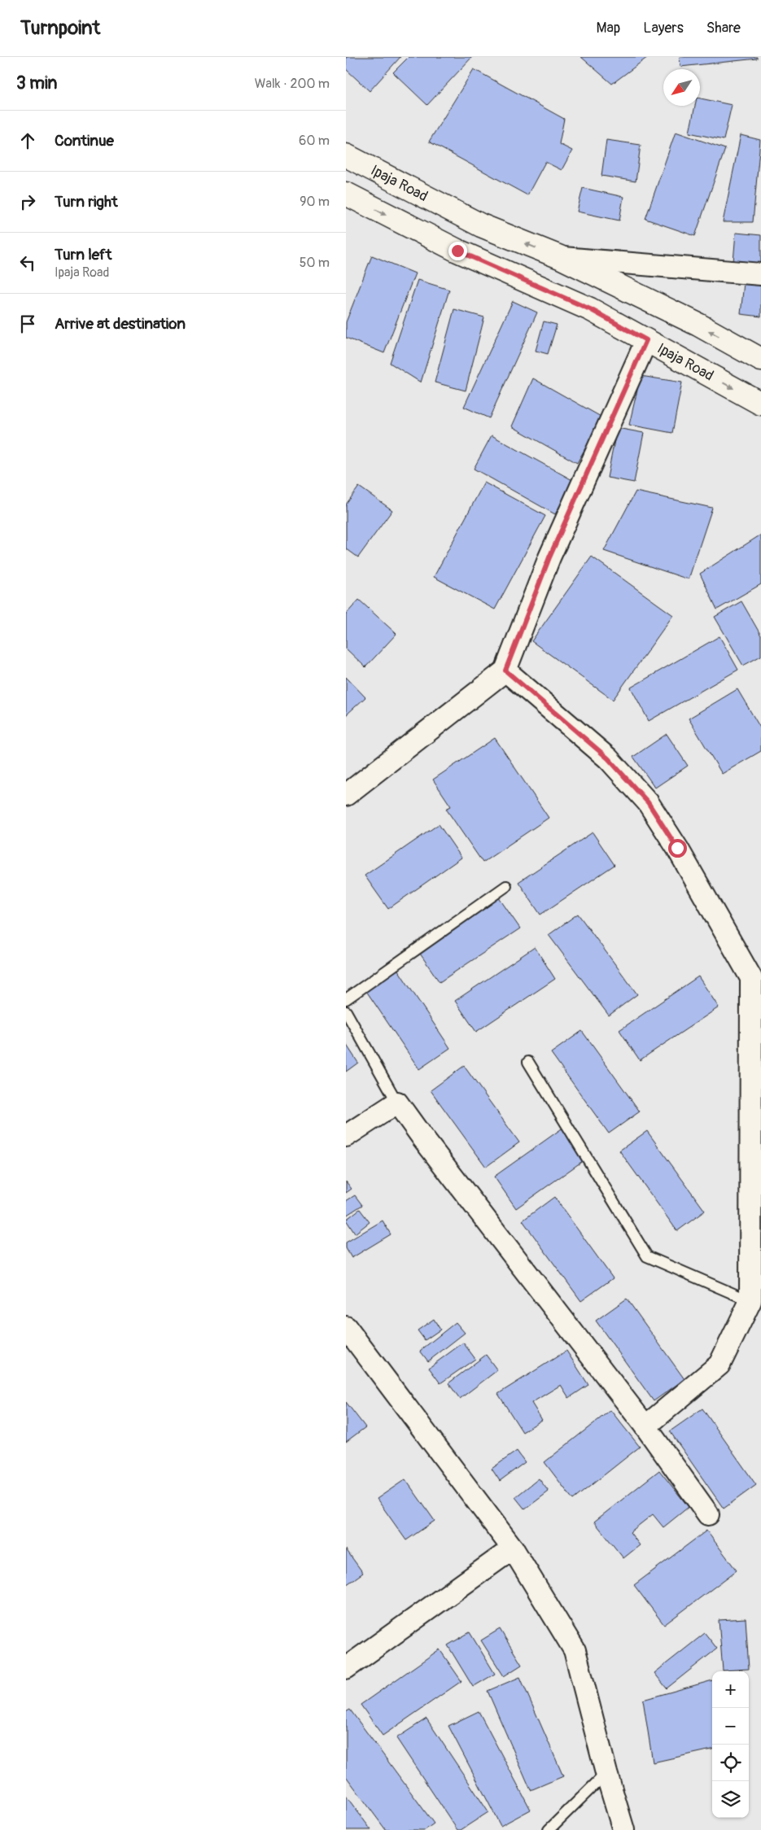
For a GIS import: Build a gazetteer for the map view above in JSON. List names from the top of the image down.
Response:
{
  "streets": {
    "main road": ["Ipaja Road"]
  },
  "north": "bottom left",
  "page": {
    "header": "Turnpoint",
    "nav": ["Map", "Layers", "Share"],
    "heading": ["3 min", "Walk · 200 m"],
    "list": [
      ["Continue", "60 m"],
      ["Turn right", "90 m"],
      ["Turn left", "Ipaja Road", "50 m"],
      "Arrive at destination"
    ],
    "map_buttons": ["+", "−"]
  }
}
